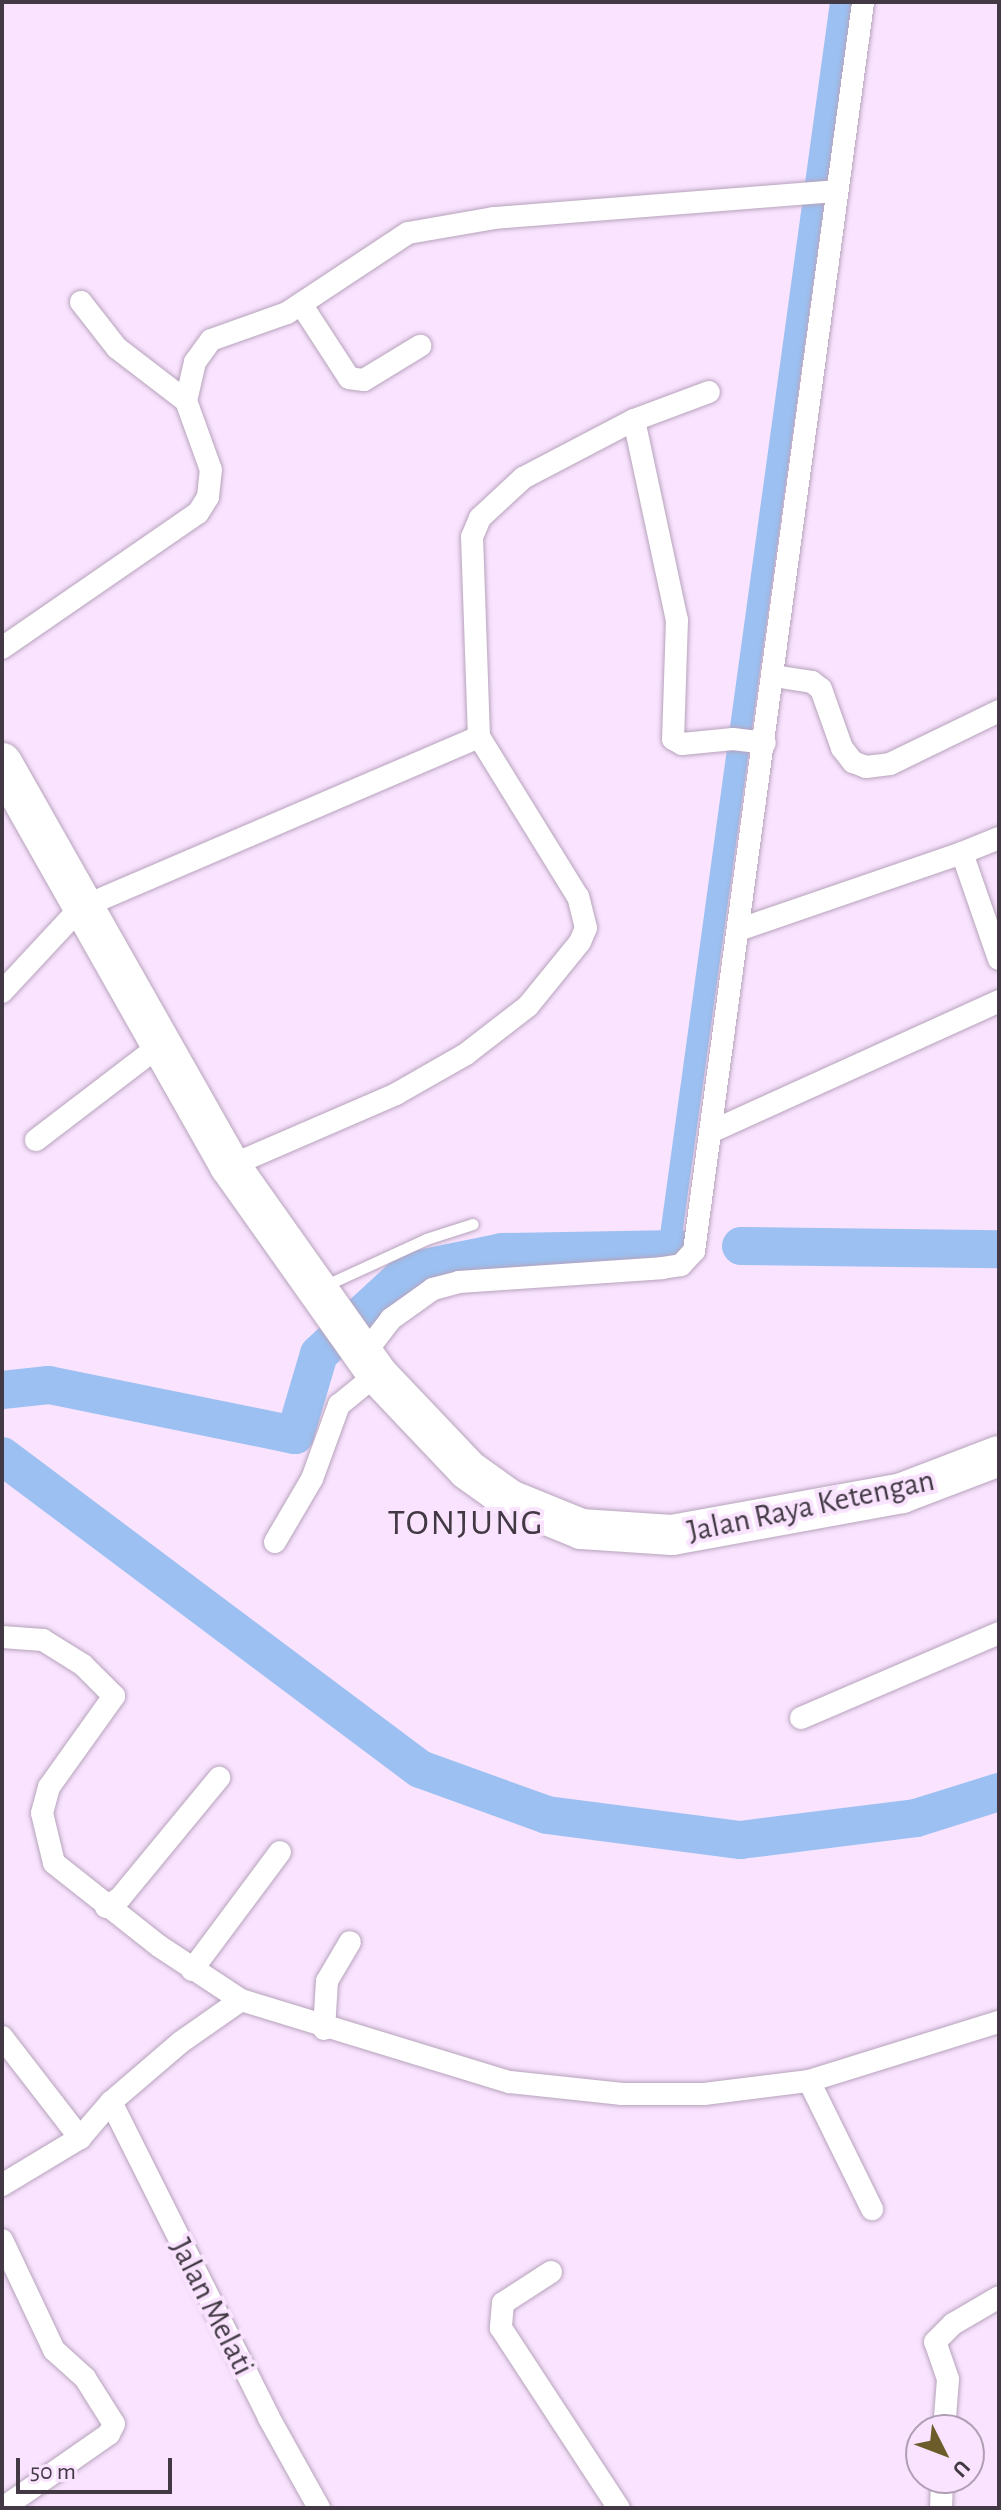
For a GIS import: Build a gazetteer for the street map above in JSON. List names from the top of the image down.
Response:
{
  "streets": {
    "highway": ["Jalan Raya Ketengan"],
    "street": ["Jalan Melati"]
  },
  "districts": ["TONJUNG"],
  "scale_bar": "50 m",
  "north": "bottom right"
}
